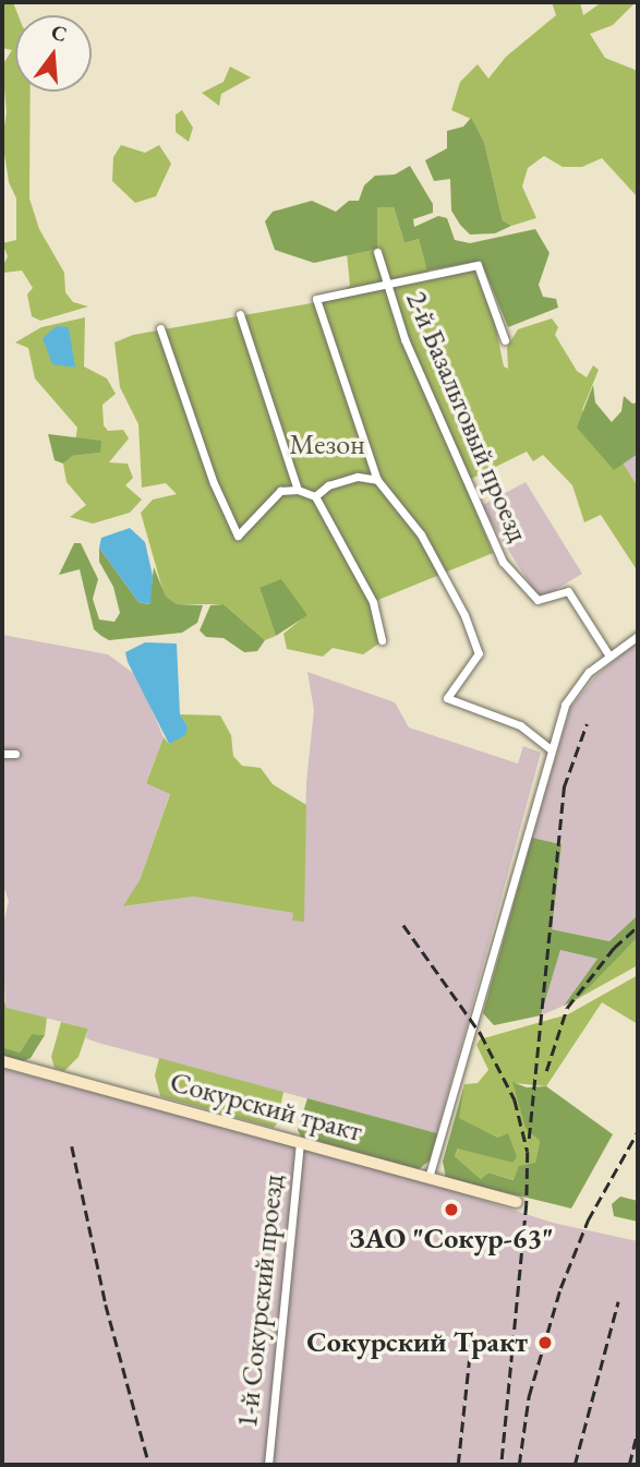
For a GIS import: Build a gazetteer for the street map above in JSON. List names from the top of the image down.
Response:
{
  "streets": {
    "street": ["2-й Базальтовый проезд", "Сокурский тракт", "1-й Сокурский проезд"]
  },
  "crossings": [
    ["Сокурский тракт", "1-й Сокурский проезд"]
  ],
  "parks": ["Мезон"],
  "places": ["ЗАО \"Сокур-63\"", "Сокурский Тракт"],
  "north": "top"
}
